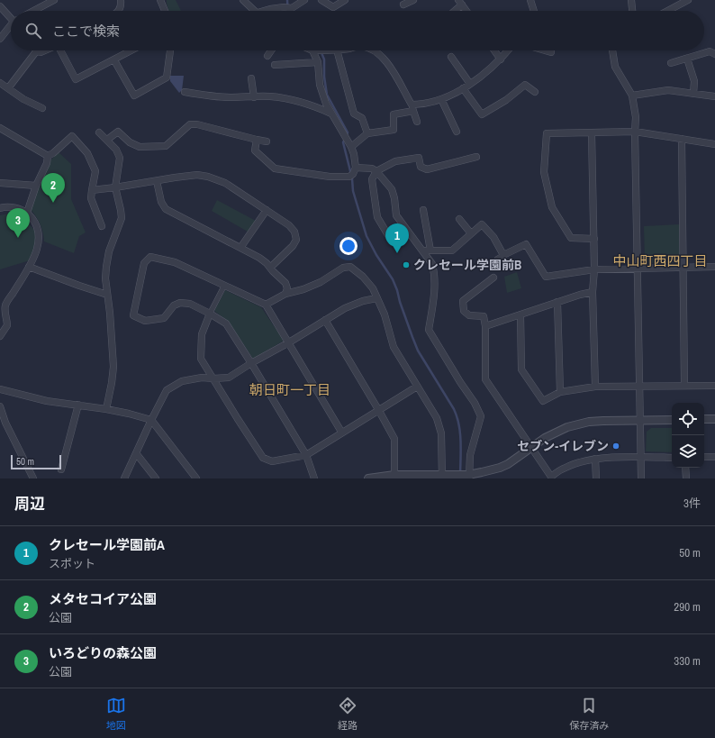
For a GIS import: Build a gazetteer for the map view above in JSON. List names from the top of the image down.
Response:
{
  "districts": ["中山町西四丁目", "朝日町一丁目"],
  "places": ["クレセール学園前B", "セブン-イレブン"],
  "scale_bar": "50 m",
  "page": {
    "search": "ここで検索",
    "pins": ["2", "3", "1"],
    "scale": "50 m",
    "heading": ["周辺", "3件"],
    "list": [
      {
        "mark": "1",
        "name": "クレセール学園前A",
        "note": "スポット",
        "value": "50 m"
      },
      {
        "mark": "2",
        "name": "メタセコイア公園",
        "note": "公園",
        "value": "290 m"
      },
      {
        "mark": "3",
        "name": "いろどりの森公園",
        "note": "公園",
        "value": "330 m"
      }
    ],
    "nav": ["地図", "経路", "保存済み"]
  }
}
